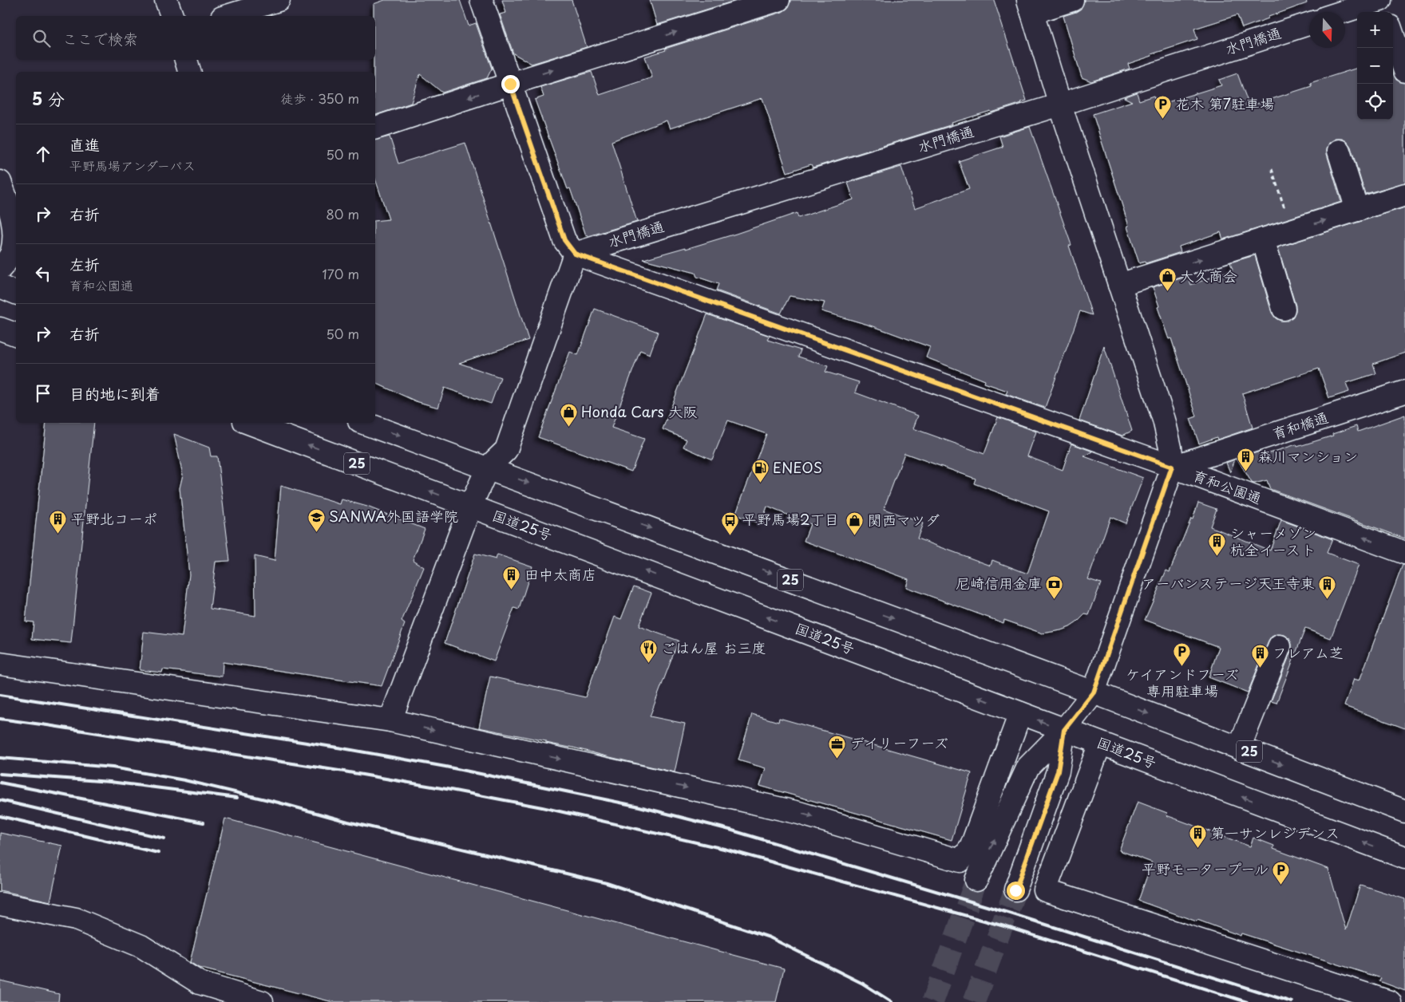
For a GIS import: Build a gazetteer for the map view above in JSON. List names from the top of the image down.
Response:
{
  "streets": {
    "main road": [
      "水門橋通",
      "育和橋通",
      "25",
      "育和公園通",
      "国道25号"
    ]
  },
  "crossings": [
    ["水門橋通", "育和公園通"],
    ["育和橋通", "育和公園通"]
  ],
  "places": {
    "parking": ["花木 第7駐車場", "ケイアンドフーズ 専用駐車場", "平野モータープール"],
    "shop": ["大久商会", "Honda Cars 大阪", "関西マツダ"],
    "building": [
      "森川マンション",
      "平野北コーポ",
      "シャーメゾン 杭全イースト",
      "田中太商店",
      "アーバンステージ天王寺東",
      "フレアム芝",
      "第一サンレジデンス"
    ],
    "fuel station": ["ENEOS"],
    "school or university": ["SANWA外国語学院"],
    "bus stop": ["平野馬場2丁目"],
    "bank": ["尼崎信用金庫"],
    "restaurant": ["ごはん屋 お三度"],
    "office": ["デイリーフーズ"]
  },
  "north": "bottom",
  "page": {
    "map_buttons": ["+", "−"],
    "search": "ここで検索",
    "heading": ["5 分", "徒歩 · 350 m"],
    "list": [
      ["直進", "平野馬場アンダーパス", "50 m"],
      ["右折", "80 m"],
      ["左折", "育和公園通", "170 m"],
      ["右折", "50 m"],
      "目的地に到着"
    ]
  }
}
